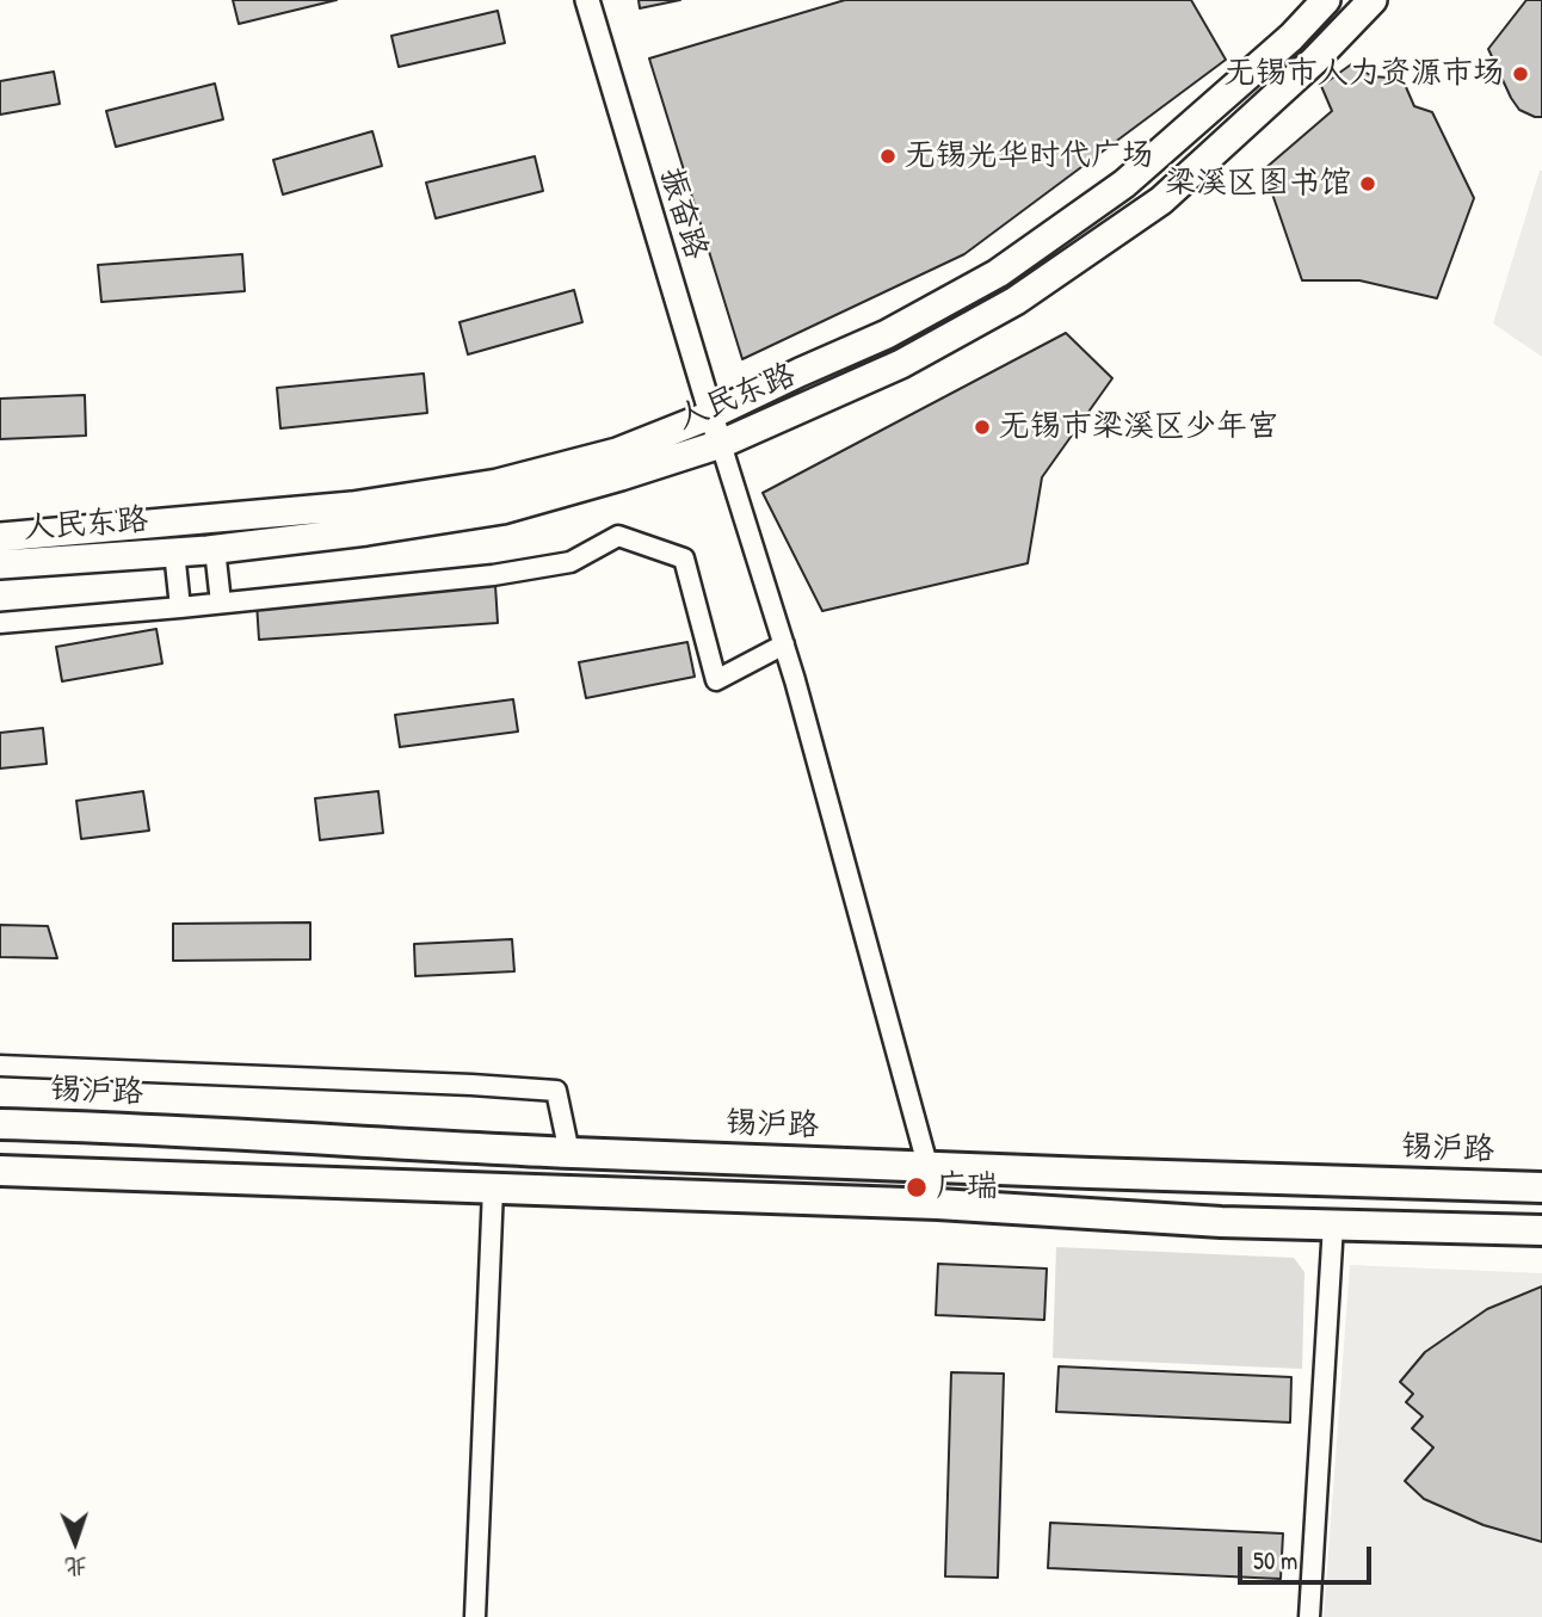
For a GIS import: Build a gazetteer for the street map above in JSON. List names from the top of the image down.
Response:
{
  "streets": {
    "main road": ["人民东路", "锡沪路"],
    "street": ["振奋路"]
  },
  "crossings": [
    ["振奋路", "人民东路"]
  ],
  "places": [
    "无锡市人力资源市场",
    "无锡光华时代广场",
    "梁溪区图书馆",
    "无锡市梁溪区少年宫",
    "广瑞"
  ],
  "scale_bar": "50 m",
  "north": "bottom"
}
